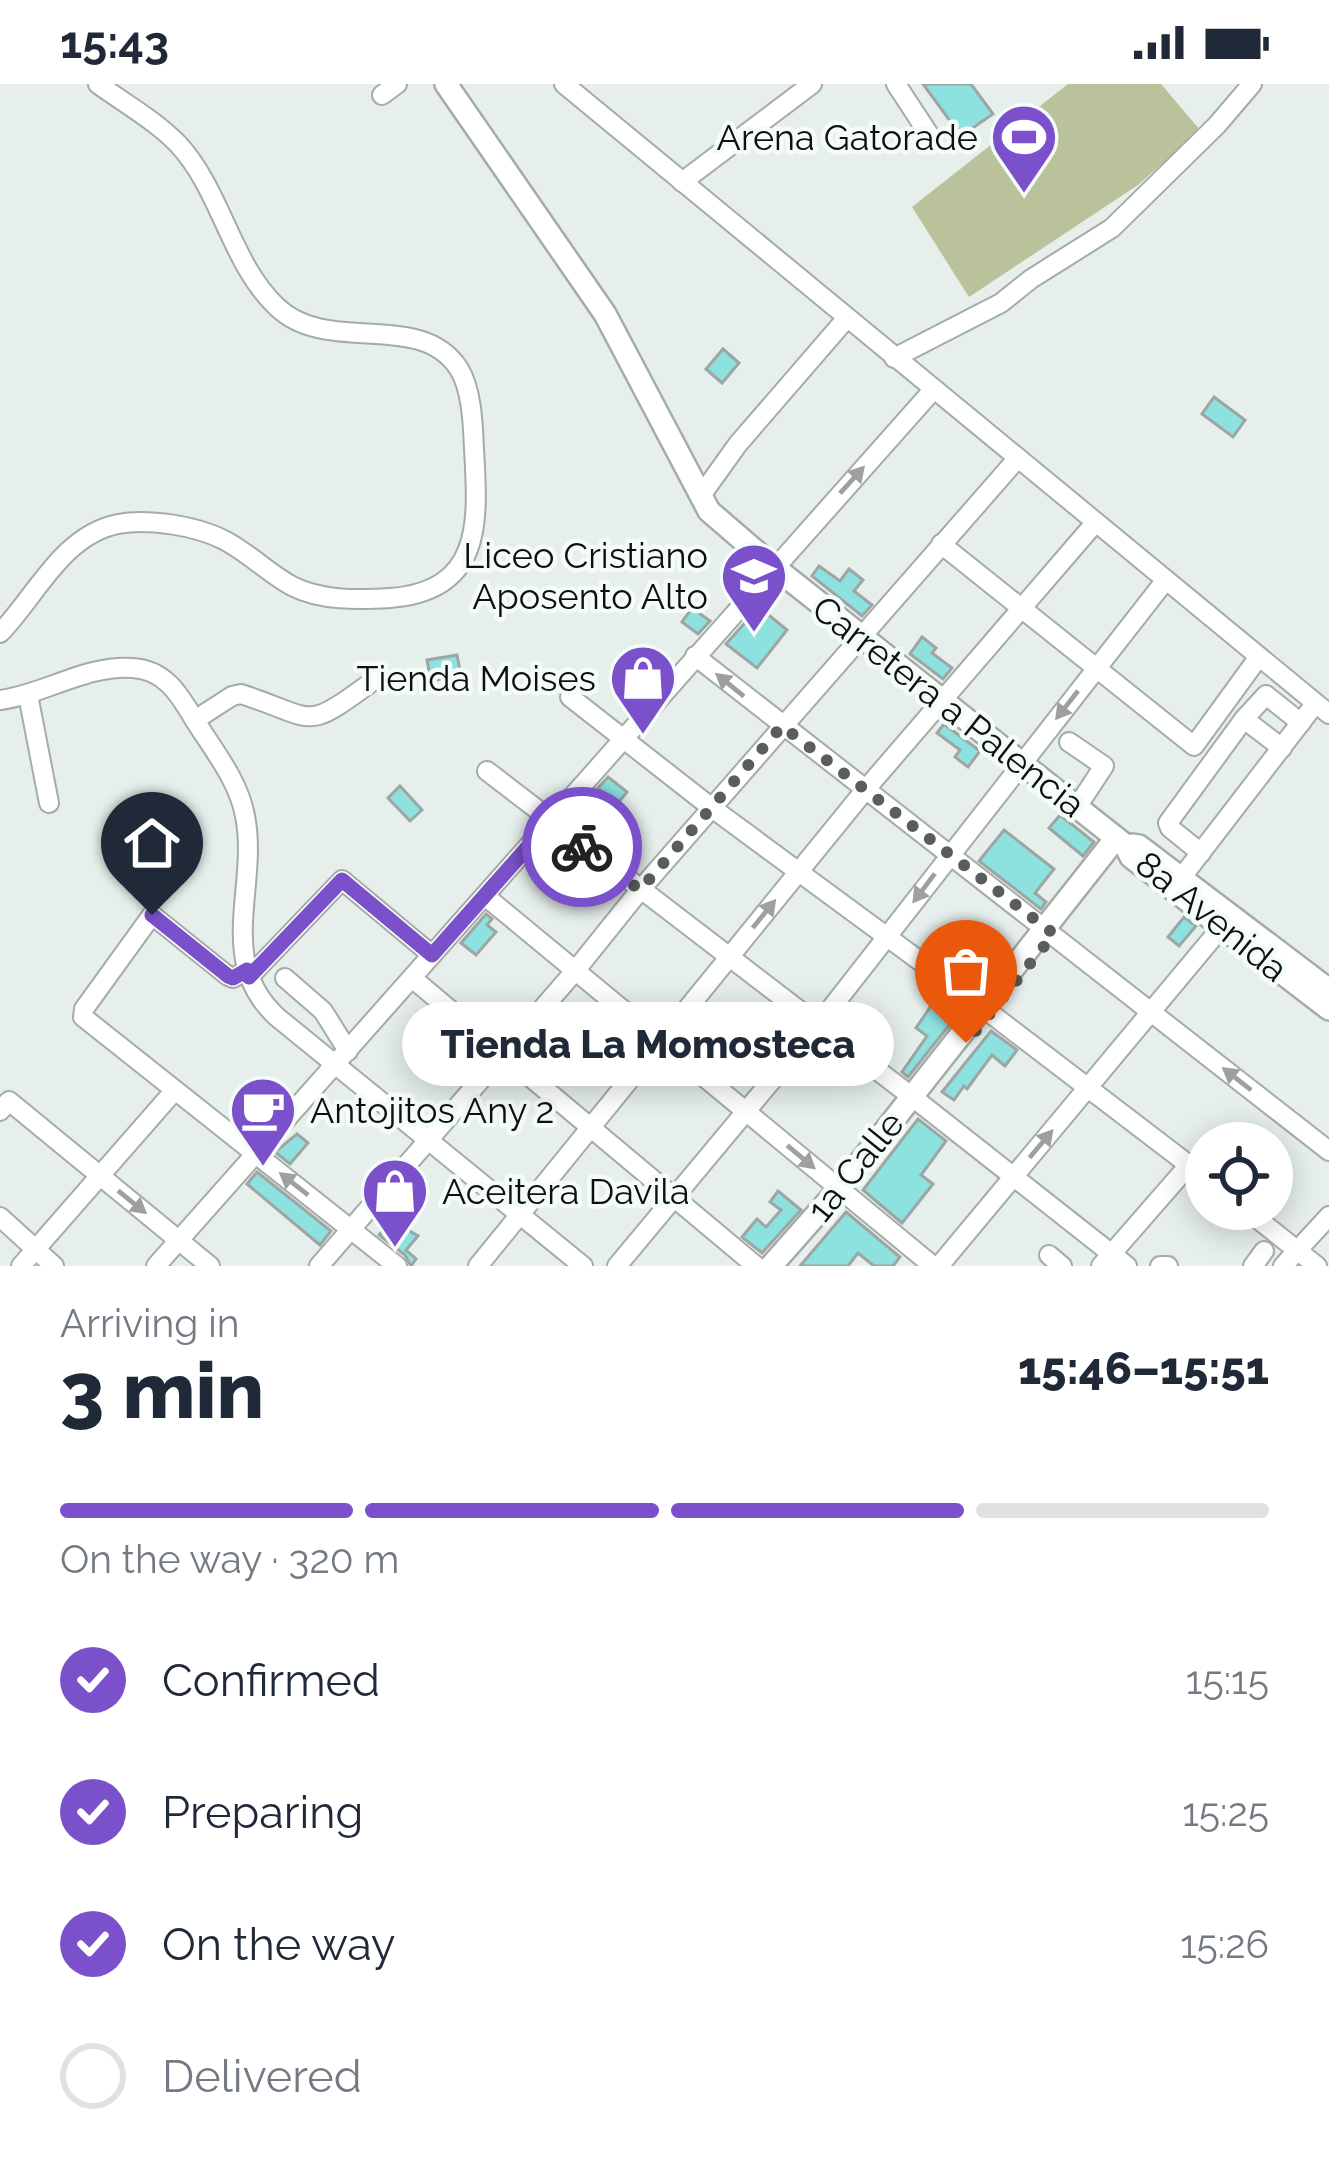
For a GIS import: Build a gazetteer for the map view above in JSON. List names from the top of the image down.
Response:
{
  "streets": {
    "main road": ["Carretera a Palencia", "8a Avenida", "1a Calle"]
  },
  "crossings": [
    ["Carretera a Palencia", "8a Avenida"],
    ["Carretera a Palencia", "1a Calle"],
    ["8a Avenida", "1a Calle"]
  ],
  "places": {
    "sports": ["Arena Gatorade"],
    "school or university": ["Liceo Cristiano Aposento Alto"],
    "shop": ["Tienda Moises", "Aceitera Davila"],
    "other": ["Tienda La Momosteca"],
    "cafe": ["Antojitos Any 2"]
  },
  "page": {
    "status": "15:43",
    "bubble": "Tienda La Momosteca",
    "heading": ["3 min", "Arriving in", "15:46–15:51"],
    "bar": "On the way · 320 m",
    "list": [
      ["Confirmed", "15:15"],
      ["Preparing", "15:25"],
      ["On the way", "15:26"],
      "Delivered"
    ]
  }
}
